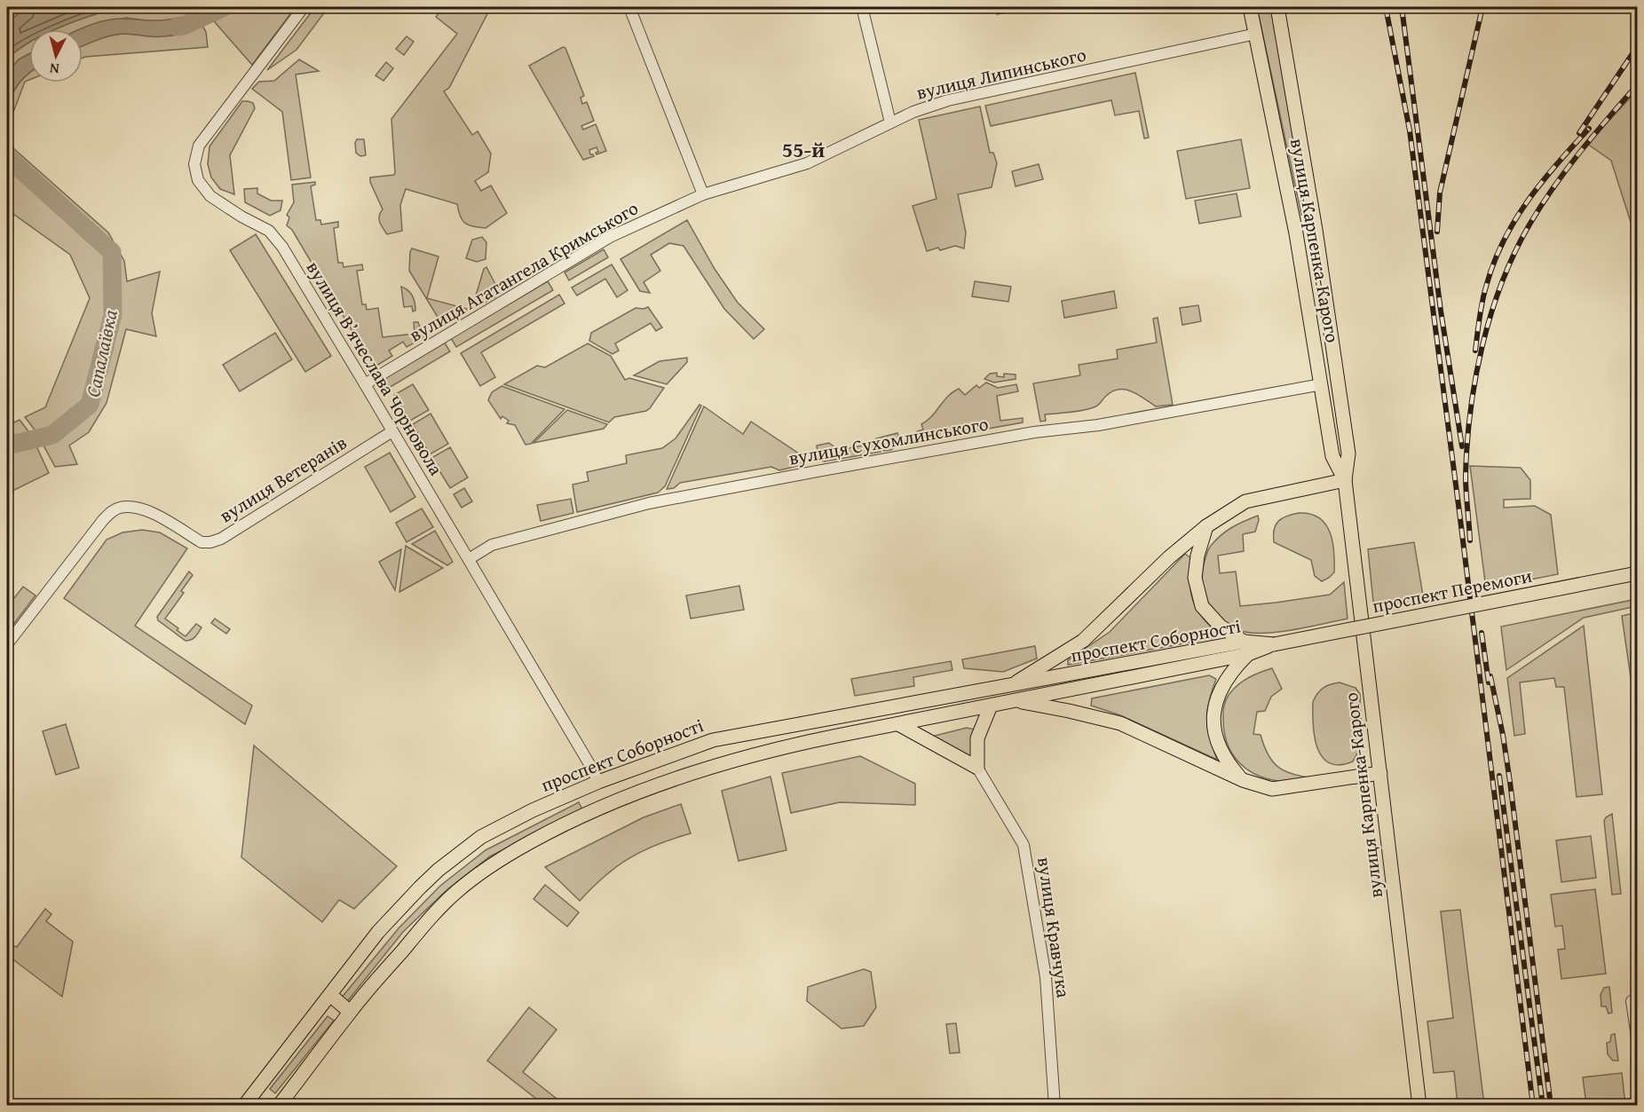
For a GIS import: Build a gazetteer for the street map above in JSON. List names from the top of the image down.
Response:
{
  "streets": {
    "main road": ["вулиця Карпенка-Карого", "проспект Перемоги", "проспект Соборності"],
    "street": [
      "вулиця Липинського",
      "вулиця Агатангела Кримського",
      "вулиця Вʼячеслава Чорновола",
      "вулиця Сухомлинського",
      "вулиця Ветеранів",
      "вулиця Кравчука"
    ]
  },
  "crossings": [
    ["вулиця Липинського", "вулиця Карпенка-Карого"],
    ["вулиця Липинського", "вулиця Агатангела Кримського"],
    ["вулиця Карпенка-Карого", "вулиця Сухомлинського"],
    ["вулиця Агатангела Кримського", "вулиця Вʼячеслава Чорновола"],
    ["вулиця Вʼячеслава Чорновола", "вулиця Сухомлинського"],
    ["вулиця Вʼячеслава Чорновола", "вулиця Ветеранів"],
    ["вулиця Вʼячеслава Чорновола", "проспект Соборності"],
    ["проспект Перемоги", "проспект Соборності"]
  ],
  "districts": ["55-й"],
  "water": ["Сапалаївка"],
  "north": "bottom"
}
